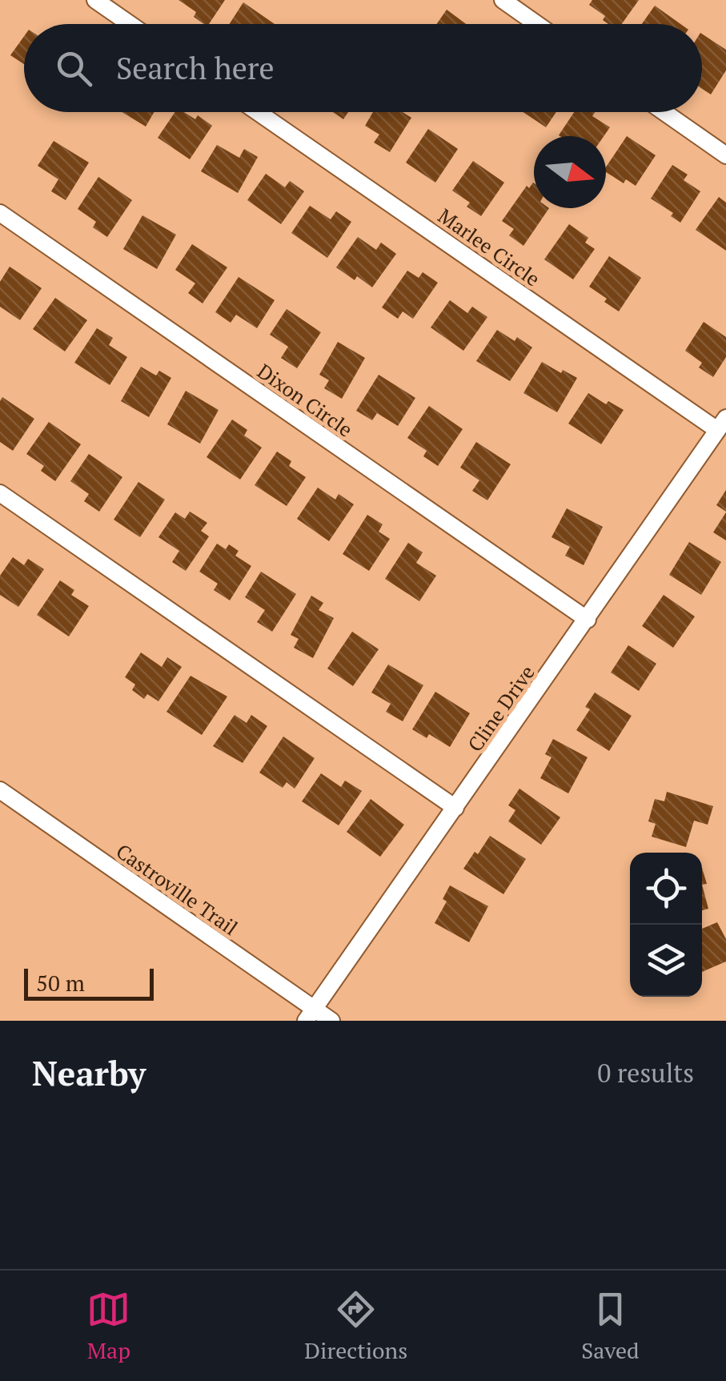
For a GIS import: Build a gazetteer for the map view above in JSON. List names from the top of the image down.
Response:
{
  "streets": {
    "street": [
      "Marlee Circle",
      "Dixon Circle",
      "Cline Drive",
      "Castroville Trail"
    ]
  },
  "crossings": [
    ["Marlee Circle", "Cline Drive"],
    ["Dixon Circle", "Cline Drive"],
    ["Cline Drive", "Castroville Trail"]
  ],
  "scale_bar": "50 m",
  "north": "right",
  "page": {
    "search": "Search here",
    "scale": "50 m",
    "heading": ["Nearby", "0 results"],
    "nav": ["Map", "Directions", "Saved"]
  }
}
